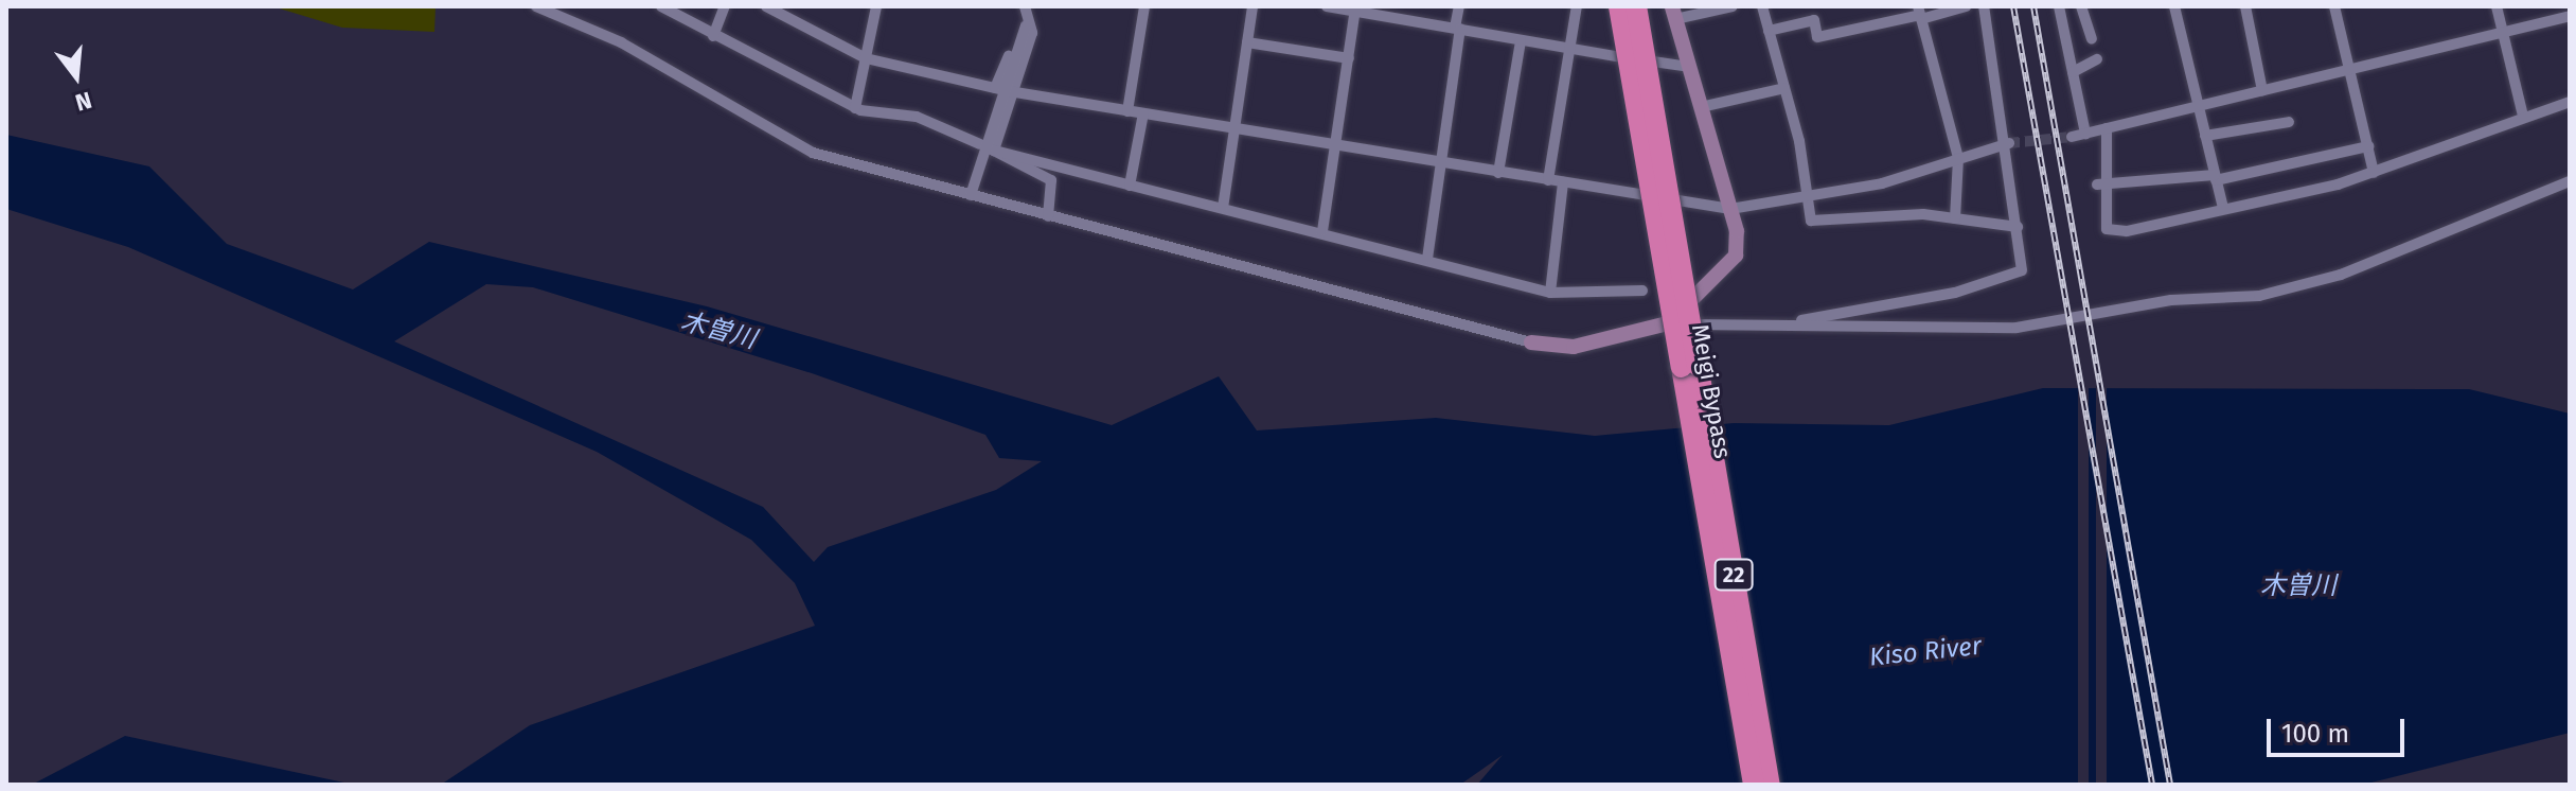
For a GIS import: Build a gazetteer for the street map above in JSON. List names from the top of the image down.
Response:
{
  "streets": {
    "highway": ["Meigi Bypass", "22"]
  },
  "water": ["木曽川", "Kiso River"],
  "scale_bar": "100 m",
  "north": "bottom"
}
